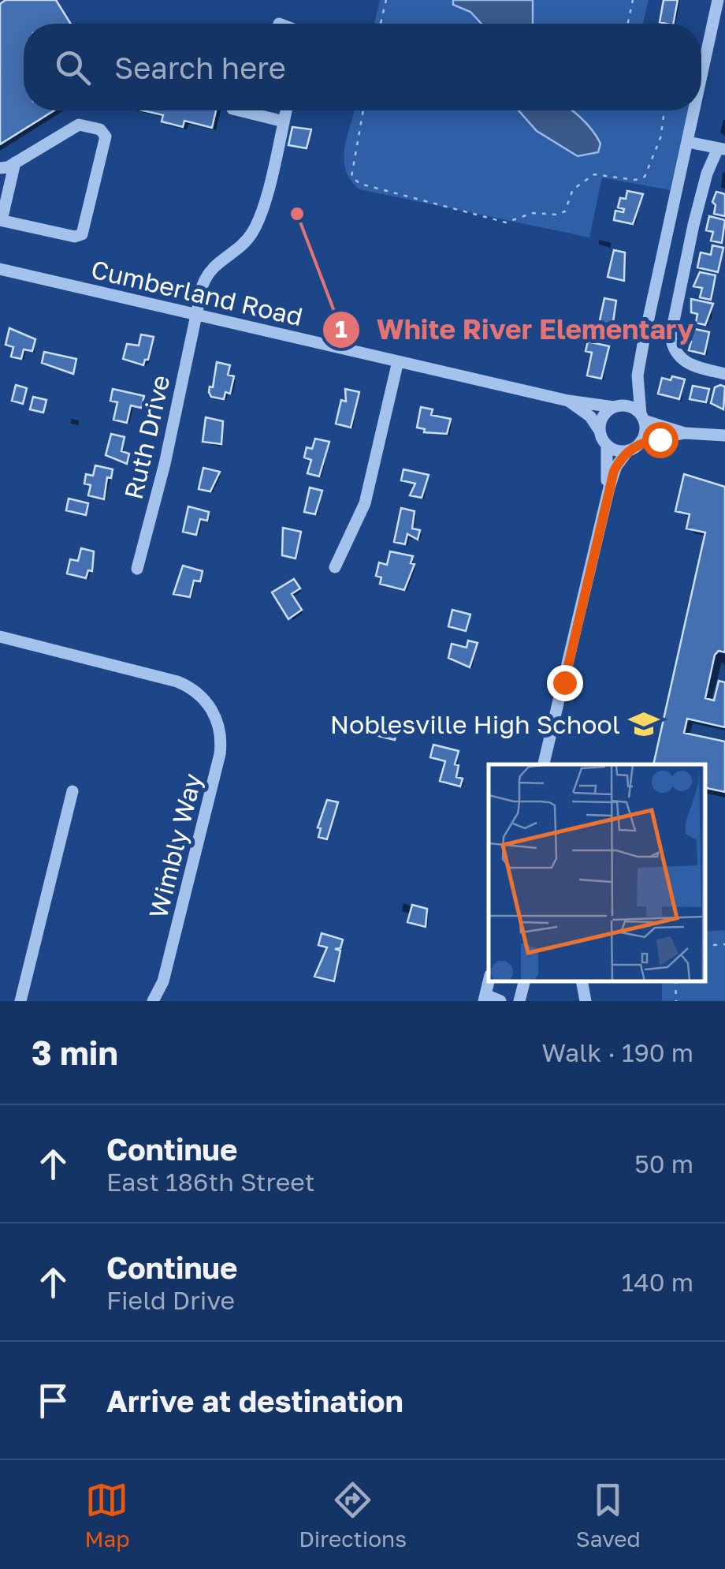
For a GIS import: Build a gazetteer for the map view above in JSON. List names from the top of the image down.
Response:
{
  "streets": {
    "street": ["Cumberland Road", "Ruth Drive", "Wimbly Way"]
  },
  "crossings": [
    ["Cumberland Road", "Ruth Drive"]
  ],
  "places": {
    "other": ["White River Elementary"],
    "school or university": ["Noblesville High School"]
  },
  "page": {
    "search": "Search here",
    "heading": ["3 min", "Walk · 190 m"],
    "list": [
      ["Continue", "East 186th Street", "50 m"],
      ["Continue", "Field Drive", "140 m"],
      "Arrive at destination"
    ],
    "nav": ["Map", "Directions", "Saved"]
  }
}
